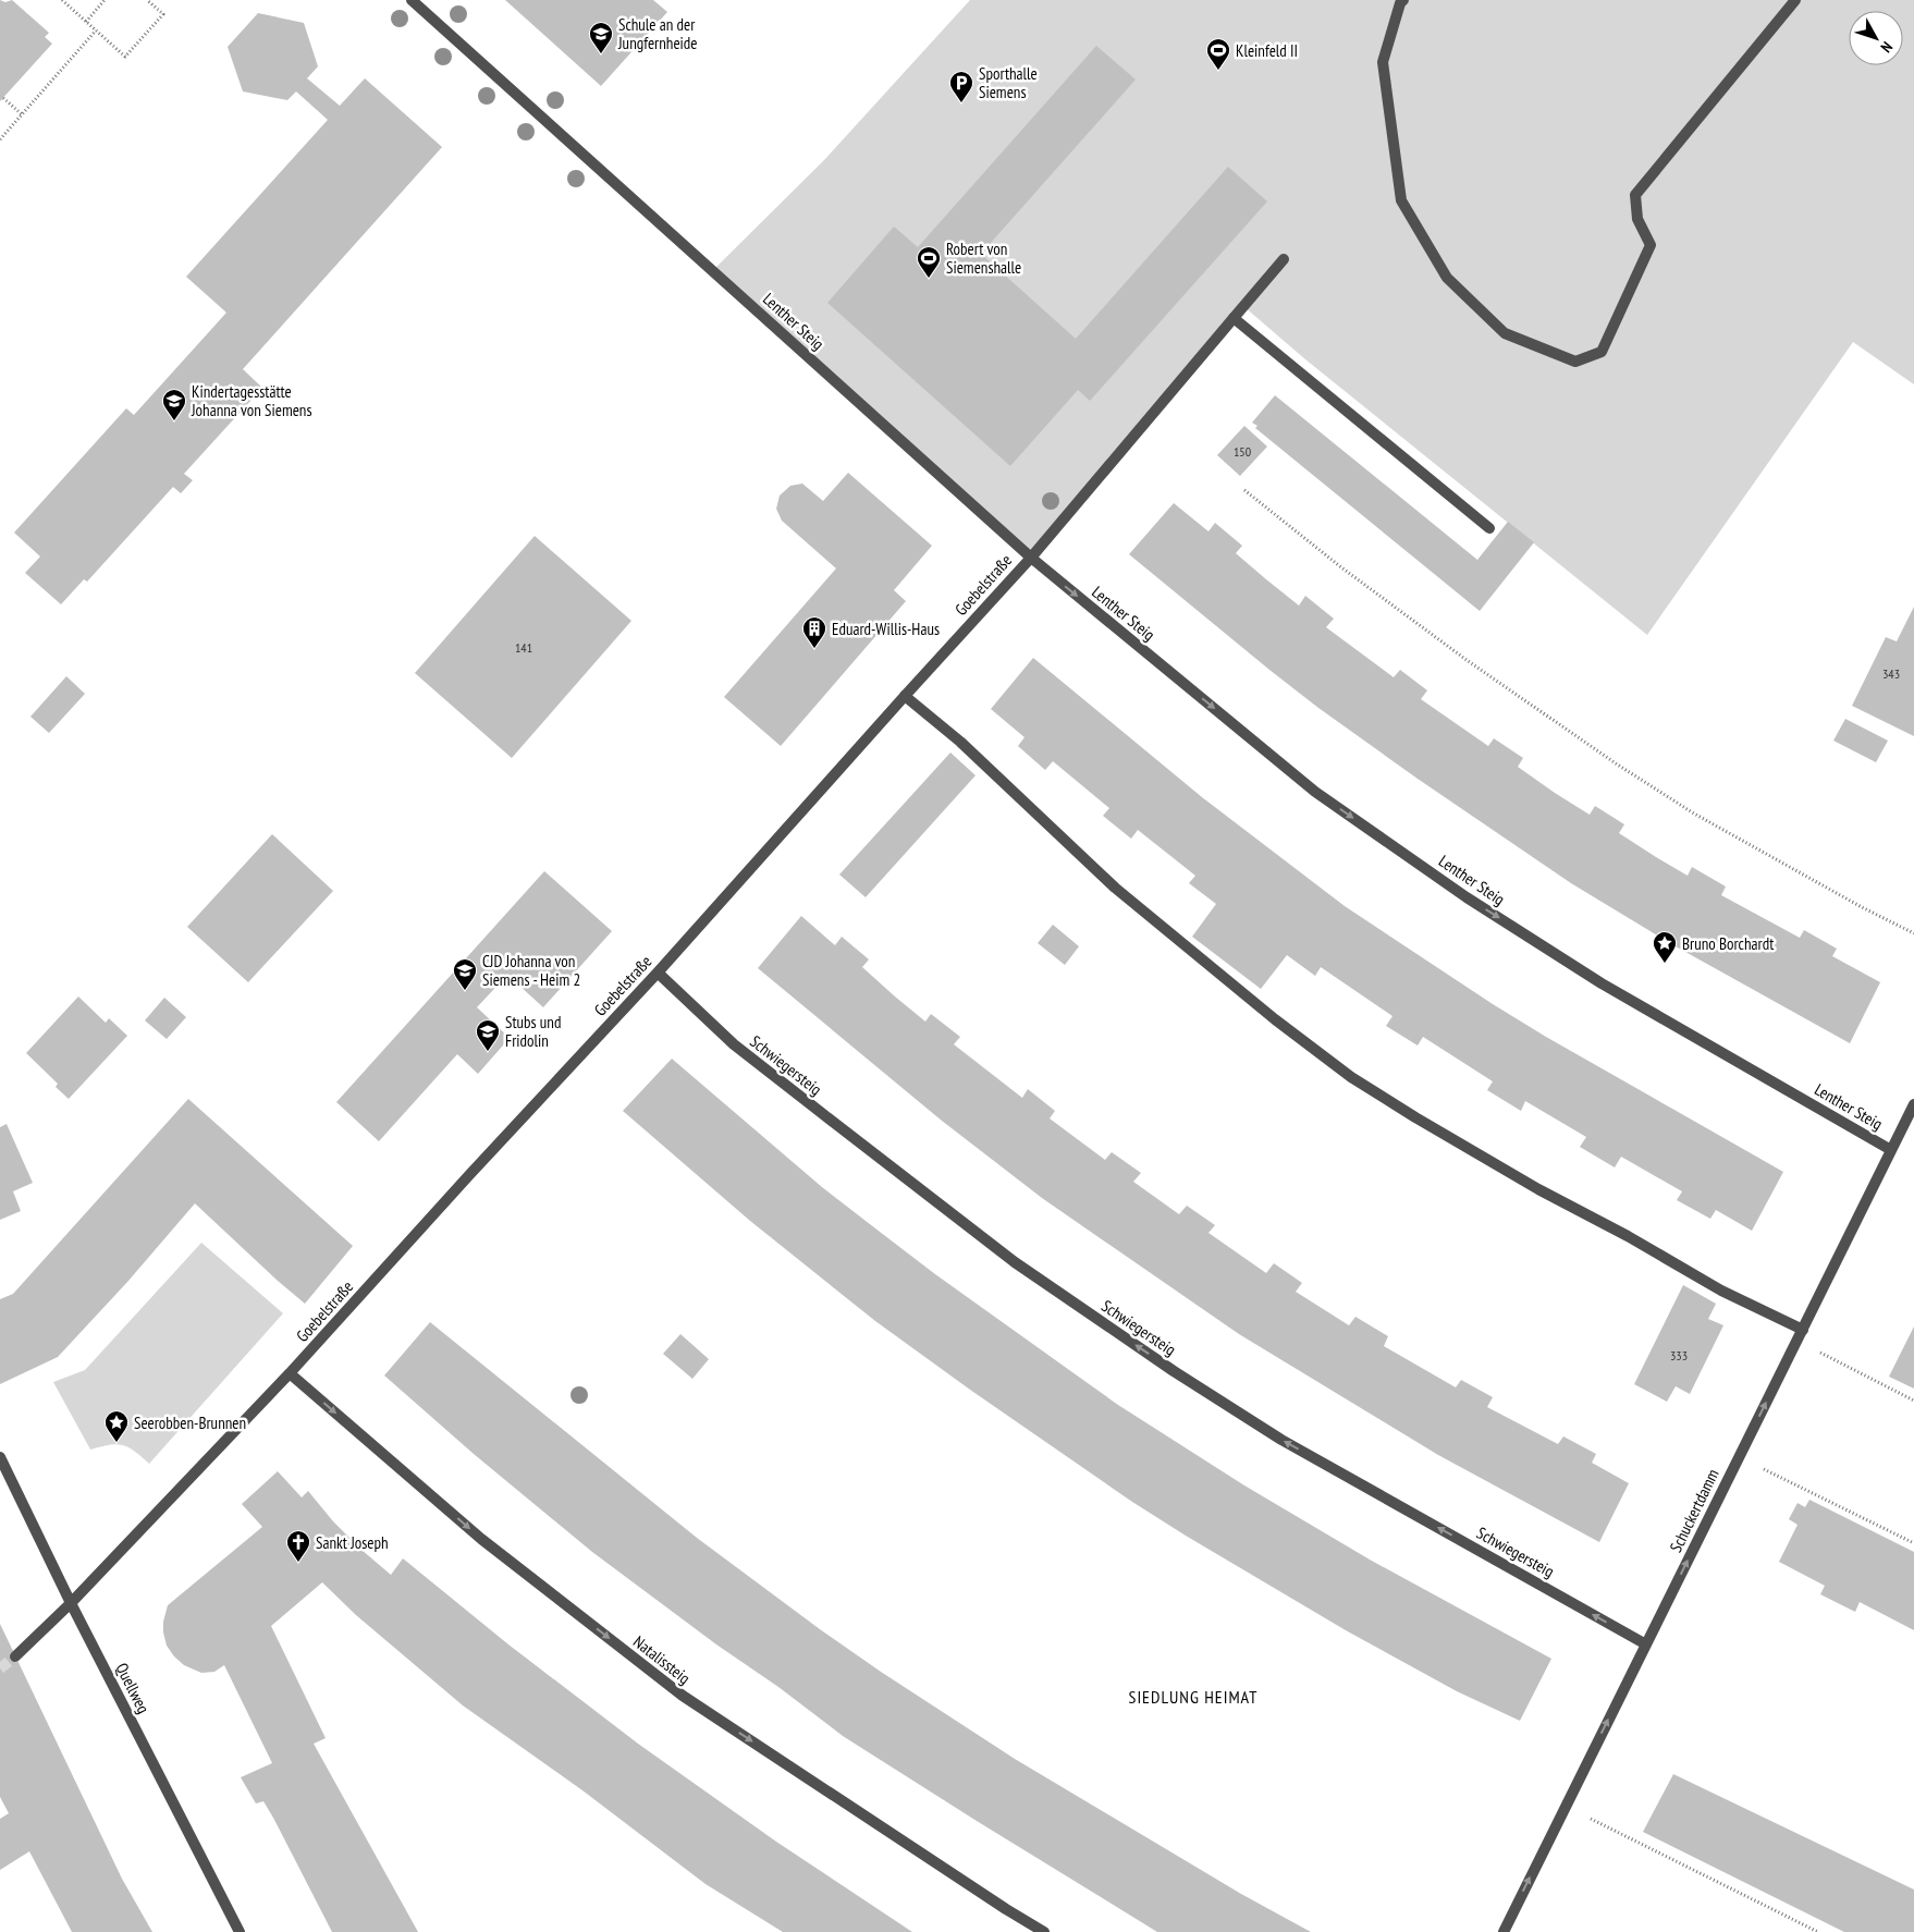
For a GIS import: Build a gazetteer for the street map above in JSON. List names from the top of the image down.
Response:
{
  "streets": {
    "street": [
      "Lenther Steig",
      "Goebelstraße",
      "Schwiegersteig",
      "Schuckertdamm",
      "Natalissteig",
      "Quellweg"
    ]
  },
  "crossings": [
    ["Lenther Steig", "Goebelstraße"],
    ["Lenther Steig", "Schuckertdamm"],
    ["Goebelstraße", "Schwiegersteig"],
    ["Goebelstraße", "Natalissteig"],
    ["Goebelstraße", "Quellweg"],
    ["Schwiegersteig", "Schuckertdamm"]
  ],
  "one_way": [
    "Lenther Steig",
    "Schwiegersteig",
    "Schuckertdamm",
    "Natalissteig"
  ],
  "districts": ["SIEDLUNG HEIMAT"],
  "places": {
    "school or university": [
      "Schule an der Jungfernheide",
      "Kindertagesstätte Johanna von Siemens",
      "CJD Johanna von Siemens - Heim 2",
      "Stubs und Fridolin"
    ],
    "sports": ["Kleinfeld II", "Robert von Siemenshalle"],
    "parking": ["Sporthalle Siemens"],
    "building": ["Eduard-Willis-Haus"],
    "place": ["Bruno Borchardt", "Seerobben-Brunnen"],
    "church": ["Sankt Joseph"]
  },
  "house_numbers": [
    "150",
    "141",
    "343",
    "333"
  ],
  "north": "bottom right"
}
